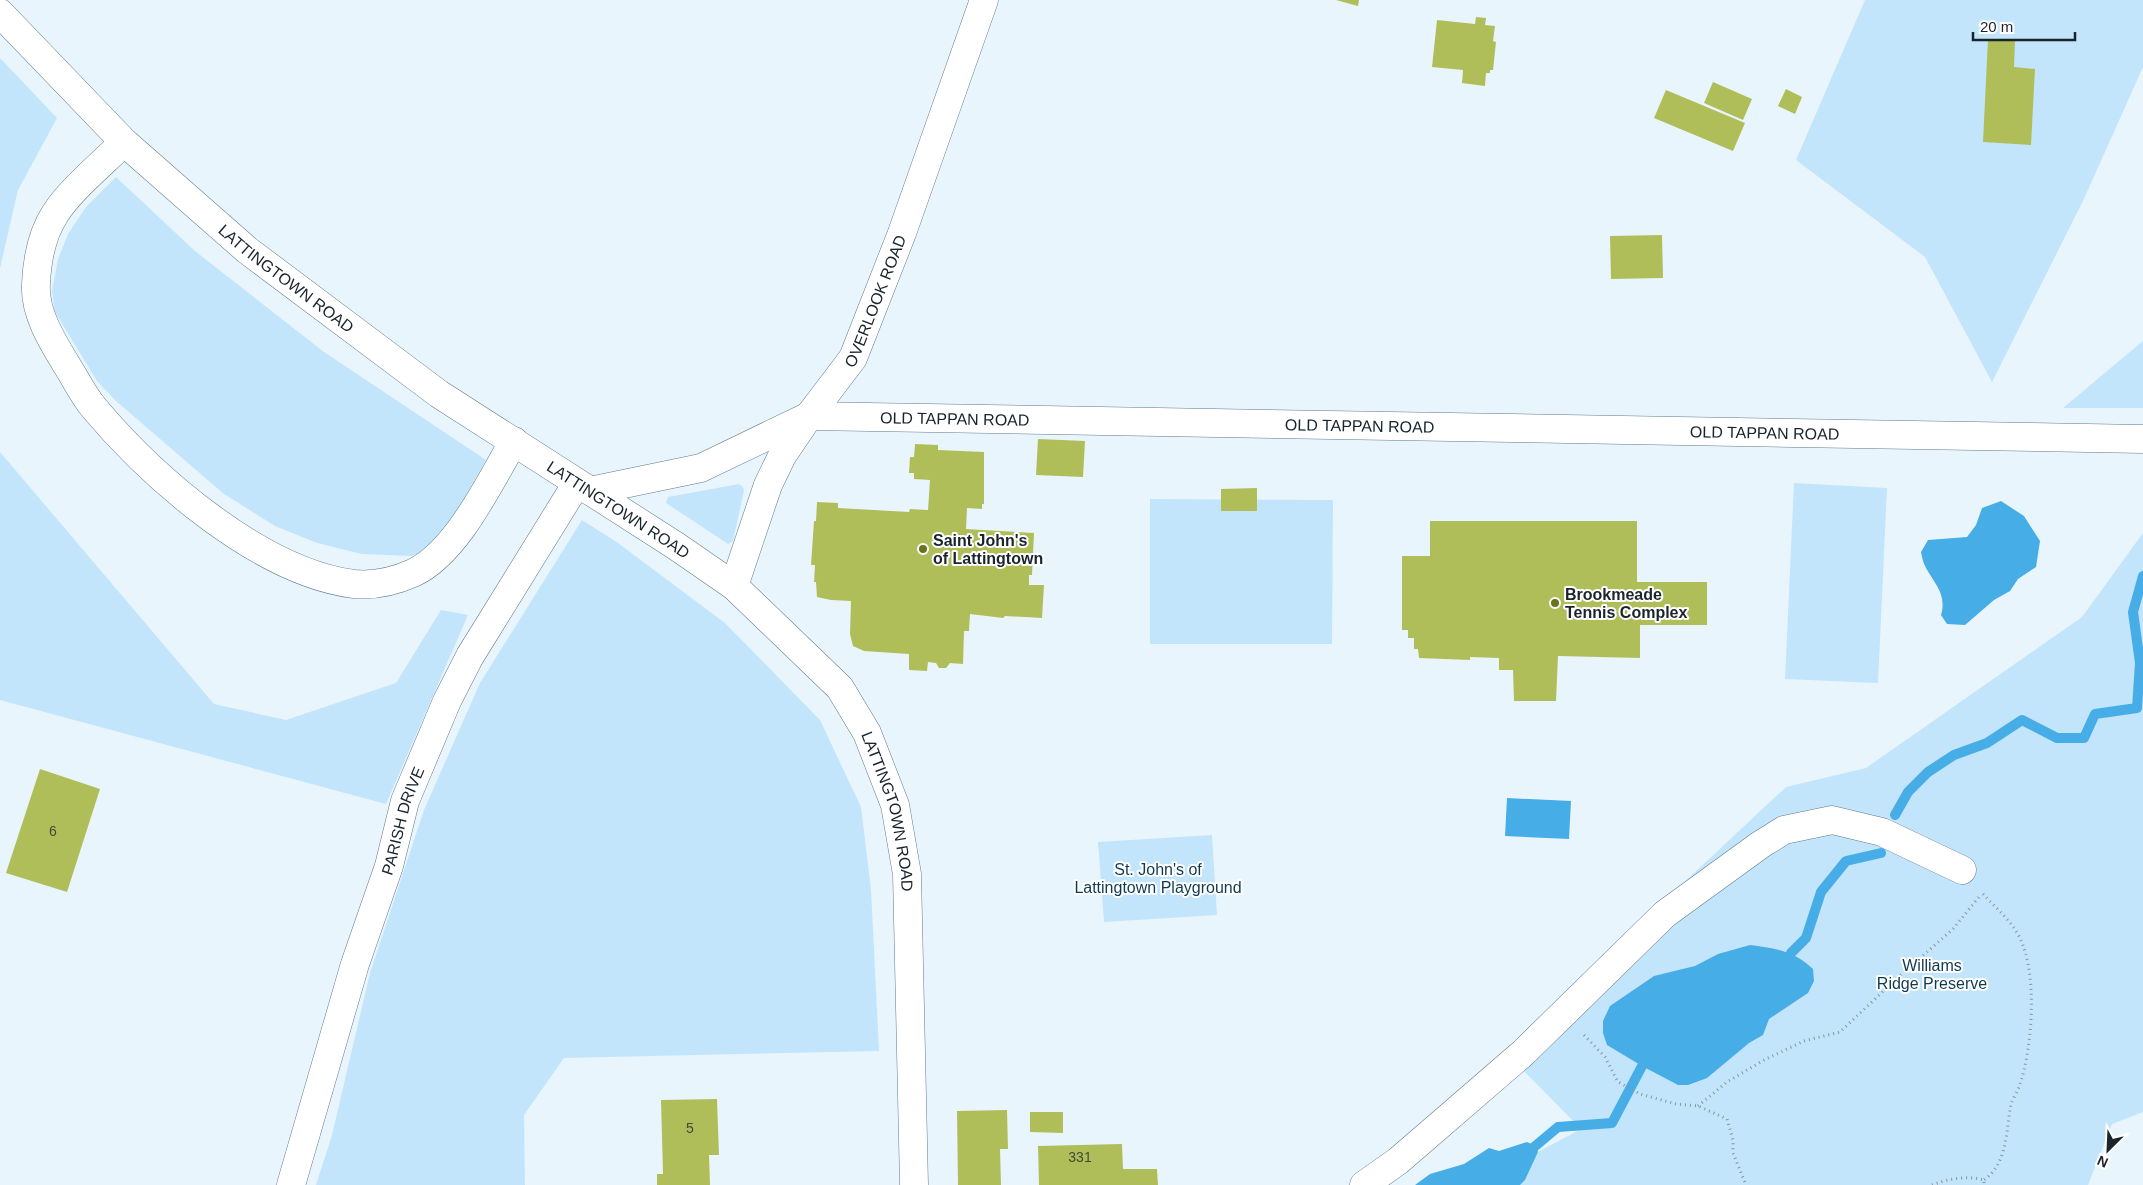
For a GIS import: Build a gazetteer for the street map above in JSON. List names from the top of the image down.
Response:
{
  "streets": {
    "street": [
      "LATTINGTOWN ROAD",
      "OVERLOOK ROAD",
      "OLD TAPPAN ROAD",
      "PARISH DRIVE"
    ]
  },
  "crossings": [
    ["LATTINGTOWN ROAD", "OVERLOOK ROAD"],
    ["LATTINGTOWN ROAD", "OLD TAPPAN ROAD"],
    ["LATTINGTOWN ROAD", "PARISH DRIVE"],
    ["OVERLOOK ROAD", "OLD TAPPAN ROAD"],
    ["OLD TAPPAN ROAD", "PARISH DRIVE"]
  ],
  "parks": ["St. John's of Lattingtown Playground", "Williams Ridge Preserve"],
  "places": ["Saint John's of Lattingtown", "Brookmeade Tennis Complex"],
  "house_numbers": ["6", "5", "331"],
  "scale_bar": "20 m",
  "north": "bottom left"
}
